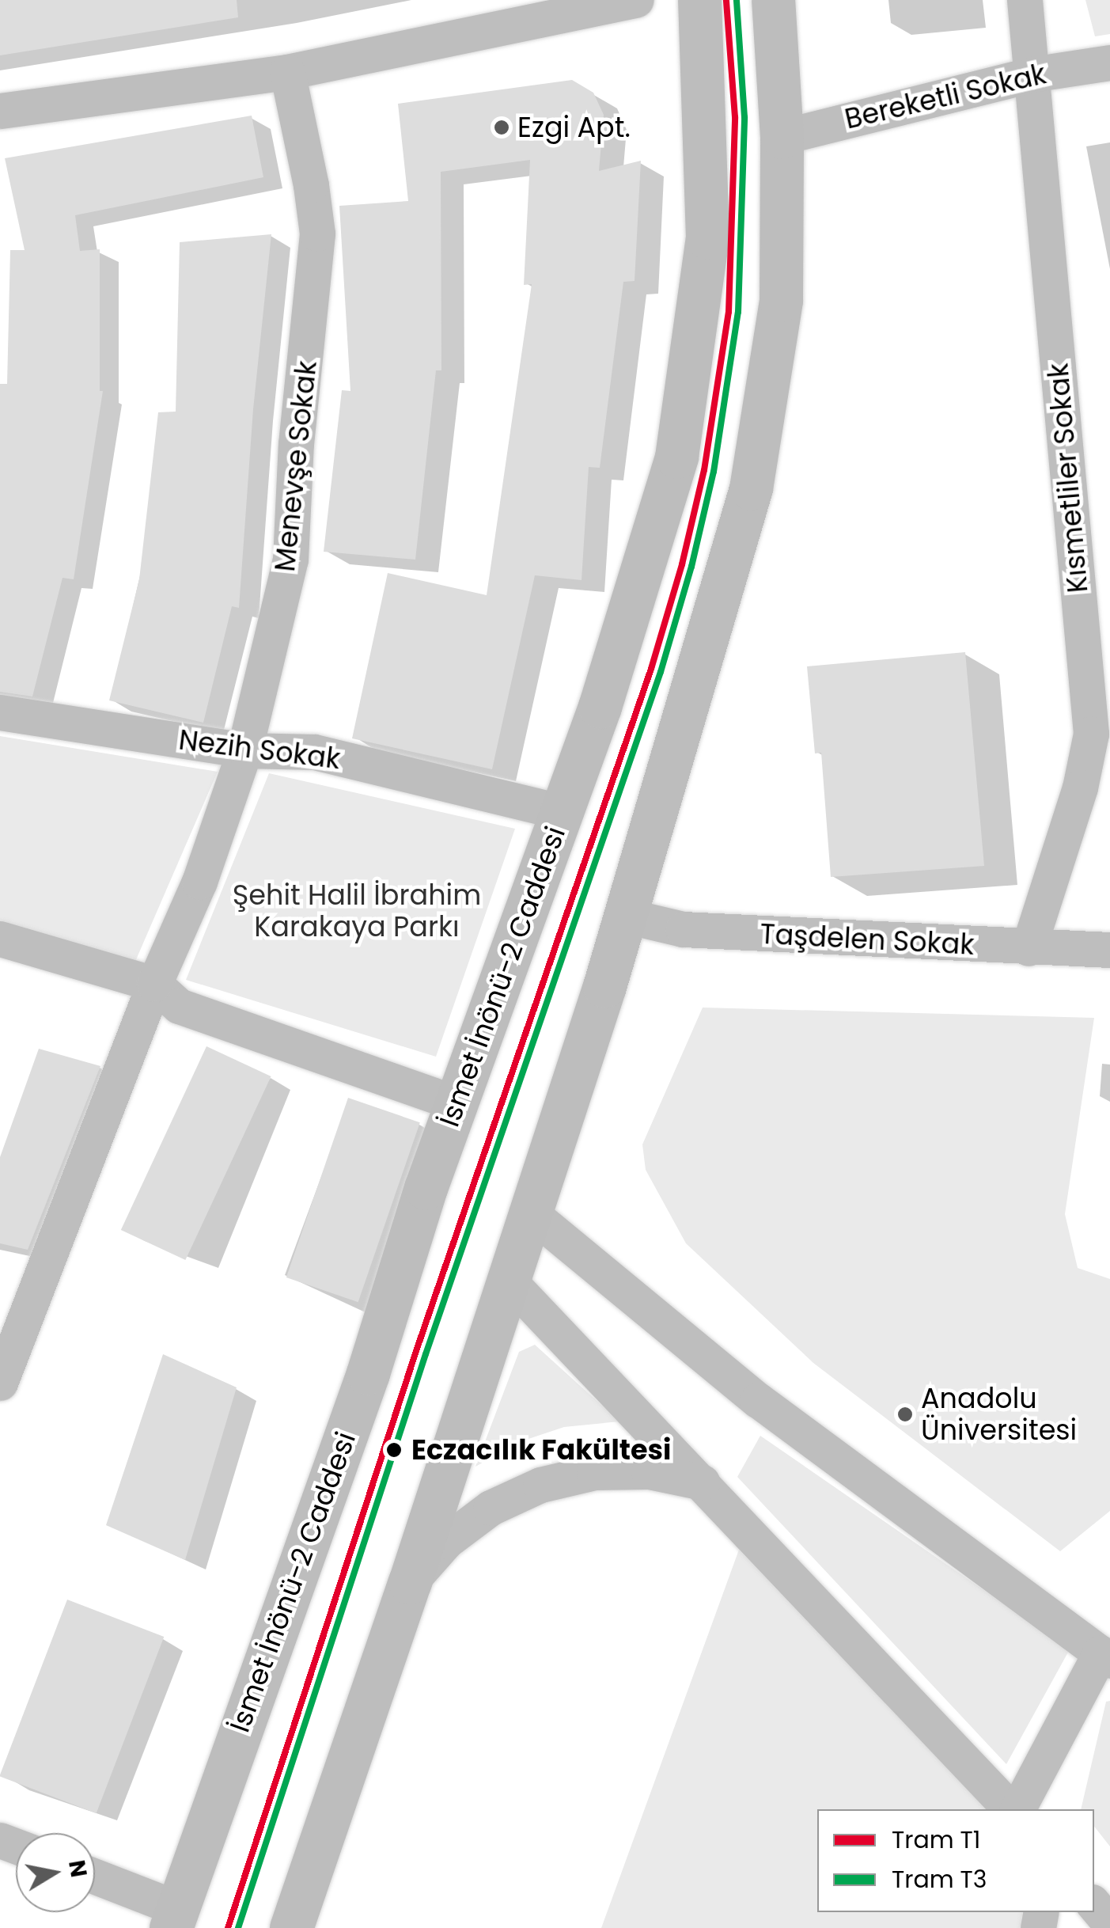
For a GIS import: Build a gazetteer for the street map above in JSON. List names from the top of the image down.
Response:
{
  "streets": {
    "main road": ["İsmet İnönü-2 Caddesi"],
    "street": [
      "Bereketli Sokak",
      "Menevşe Sokak",
      "Kısmetliler Sokak",
      "Nezih Sokak",
      "Taşdelen Sokak"
    ]
  },
  "crossings": [
    ["Bereketli Sokak", "Kısmetliler Sokak"],
    ["Menevşe Sokak", "Nezih Sokak"],
    ["Kısmetliler Sokak", "Taşdelen Sokak"],
    ["Nezih Sokak", "İsmet İnönü-2 Caddesi"]
  ],
  "parks": ["Şehit Halil İbrahim Karakaya Parkı"],
  "places": ["Ezgi Apt.", "Anadolu Üniversitesi", "Eczacılık Fakültesi"],
  "lines": ["tram line T1", "tram line T3"],
  "legend": ["Tram T1", "Tram T3"],
  "north": "right"
}
